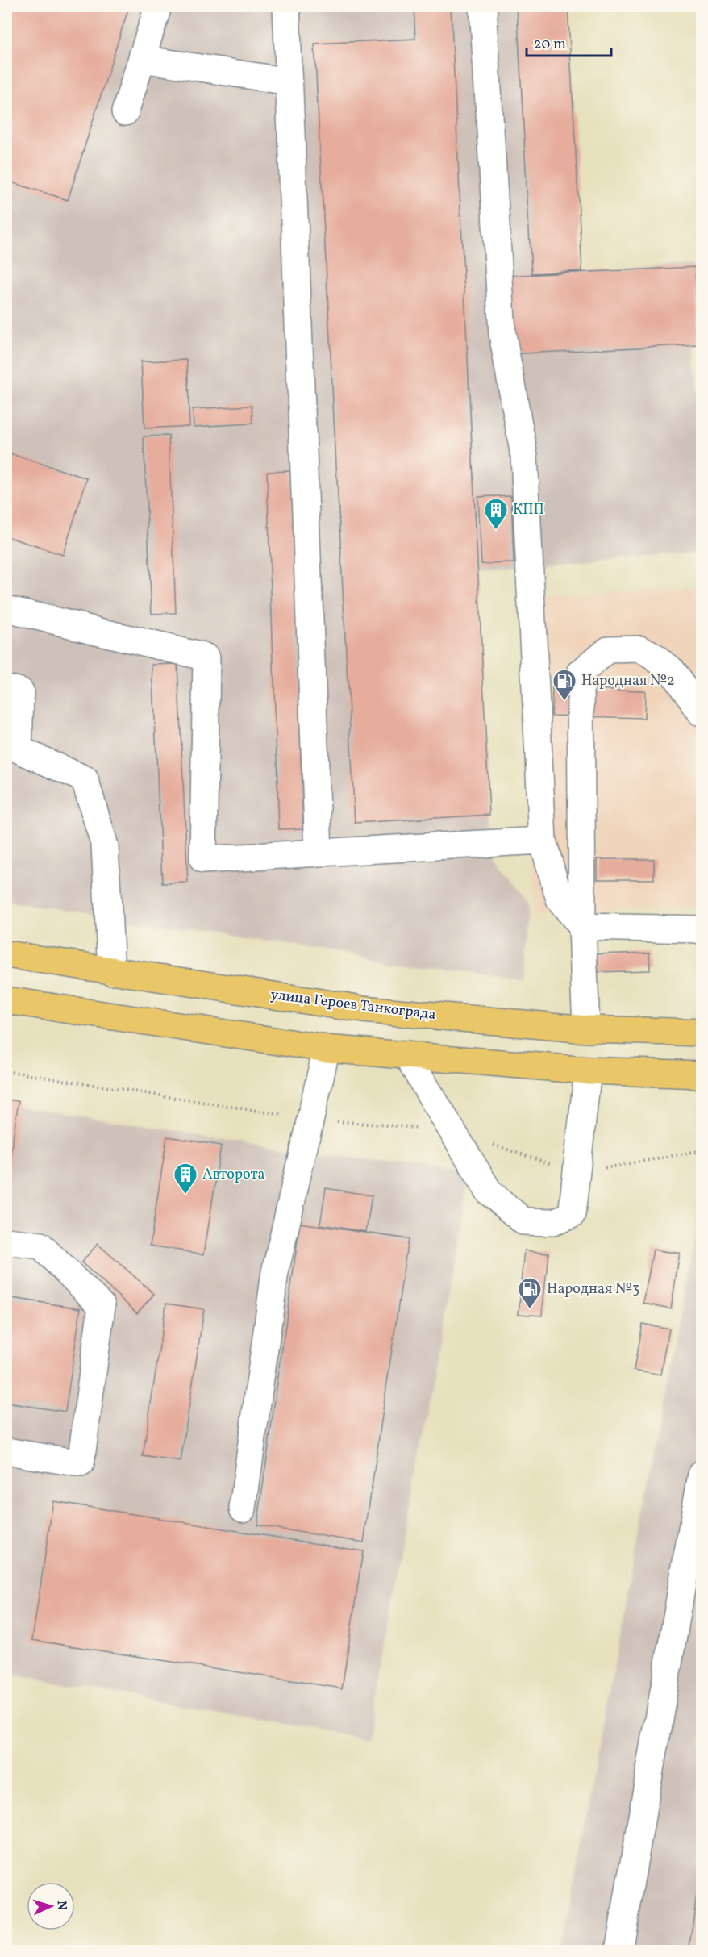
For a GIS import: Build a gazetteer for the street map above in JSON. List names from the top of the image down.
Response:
{
  "streets": {
    "main road": ["улица Героев Танкограда"]
  },
  "places": {
    "building": ["КПП", "Авторота"],
    "fuel station": ["Народная №2", "Народная №3"]
  },
  "scale_bar": "20 m",
  "north": "right"
}
